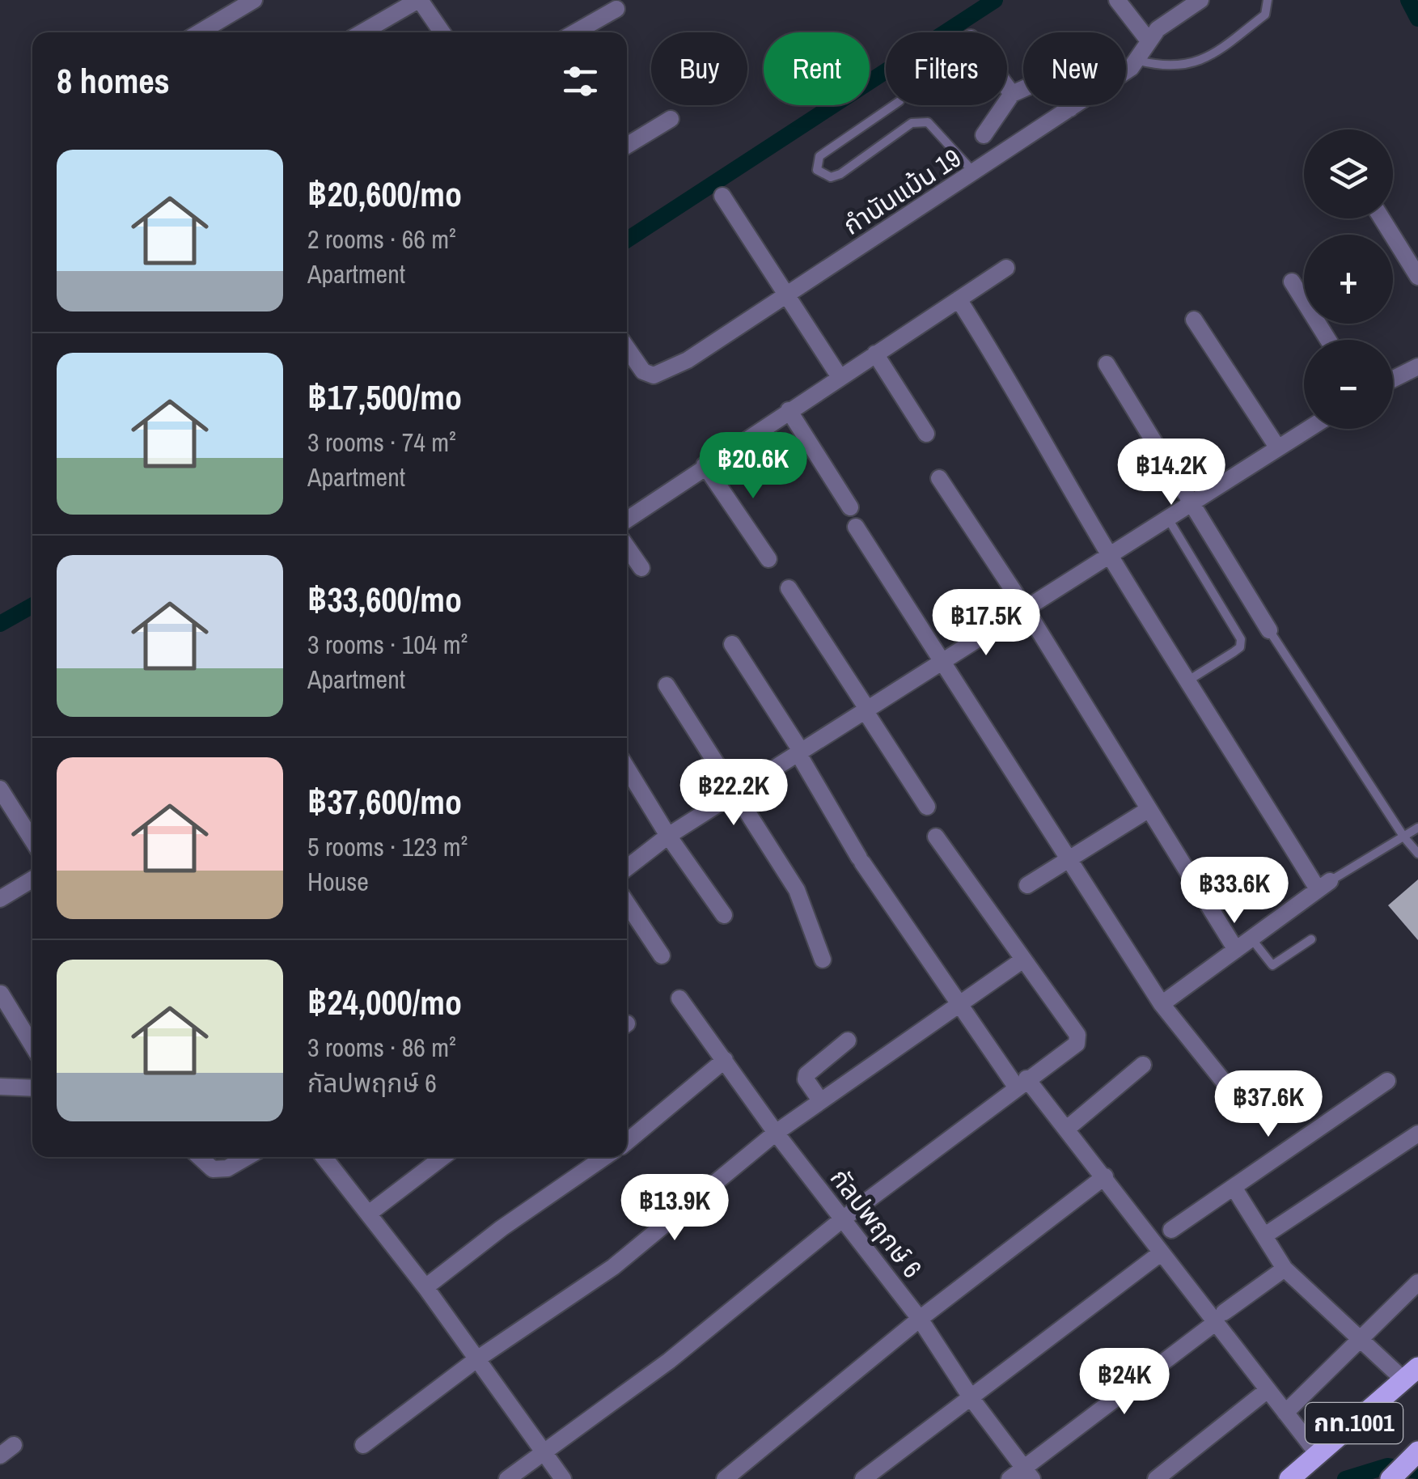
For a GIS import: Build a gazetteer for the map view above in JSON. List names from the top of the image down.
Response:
{
  "streets": {
    "main road": ["กท.1001"],
    "street": ["กำนันแม้น 19", "กัลปพฤกษ์ 6"]
  },
  "page": {
    "chip": [
      "Buy",
      "Rent",
      "Filters",
      "New"
    ],
    "heading": "8 homes",
    "map_buttons": ["+", "−"],
    "list": [
      {
        "name": "฿20,600/mo",
        "note": "2 rooms · 66 m² · Apartment"
      },
      {
        "name": "฿17,500/mo",
        "note": "3 rooms · 74 m² · Apartment"
      },
      {
        "name": "฿33,600/mo",
        "note": "3 rooms · 104 m² · Apartment"
      },
      {
        "name": "฿37,600/mo",
        "note": "5 rooms · 123 m² · House"
      },
      {
        "name": "฿24,000/mo",
        "note": "3 rooms · 86 m² · กัลปพฤกษ์ 6"
      }
    ],
    "price": [
      "฿20.6K",
      "฿14.2K",
      "฿17.5K",
      "฿22.2K",
      "฿33.6K",
      "฿37.6K",
      "฿13.9K",
      "฿24K"
    ]
  }
}
